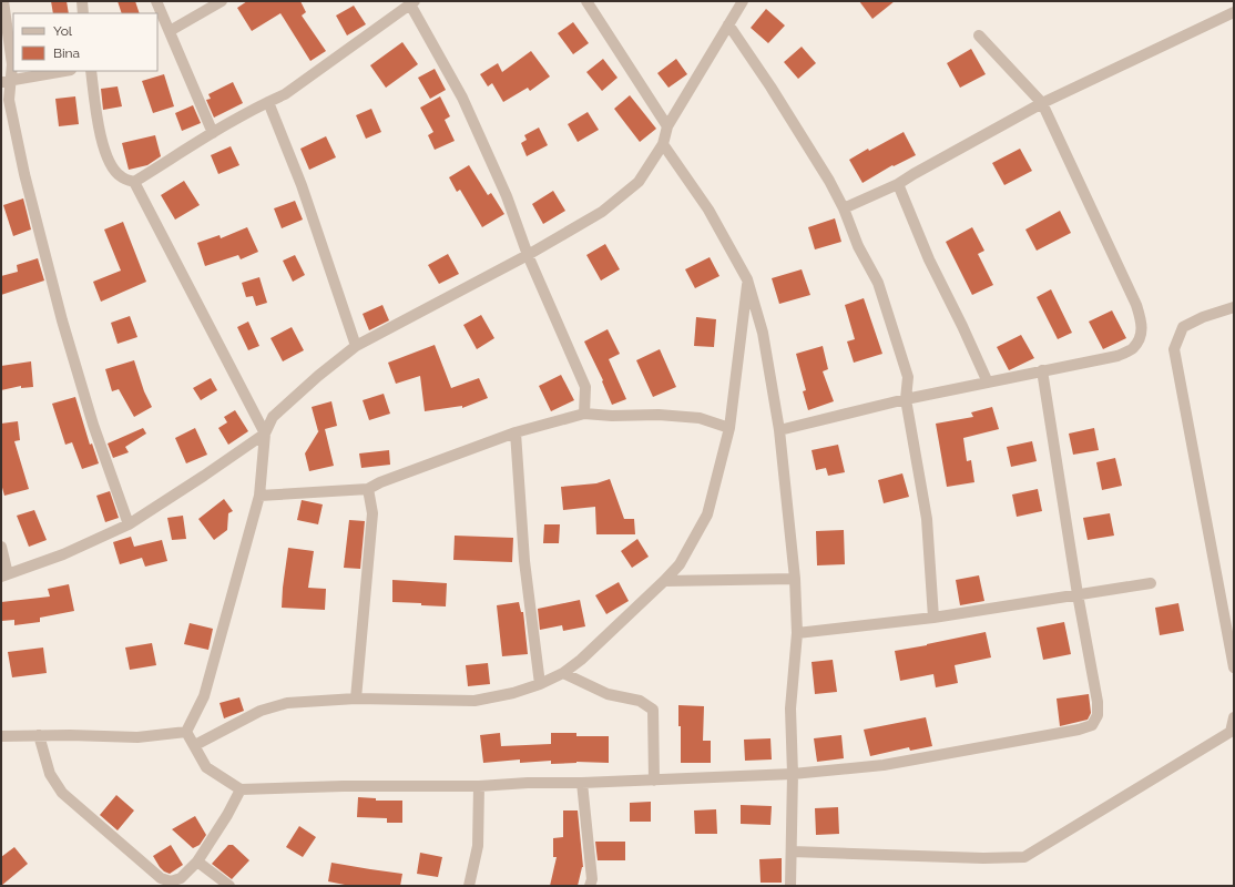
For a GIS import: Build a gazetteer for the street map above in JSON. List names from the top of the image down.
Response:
{
  "legend": ["Yol", "Bina"]
}
